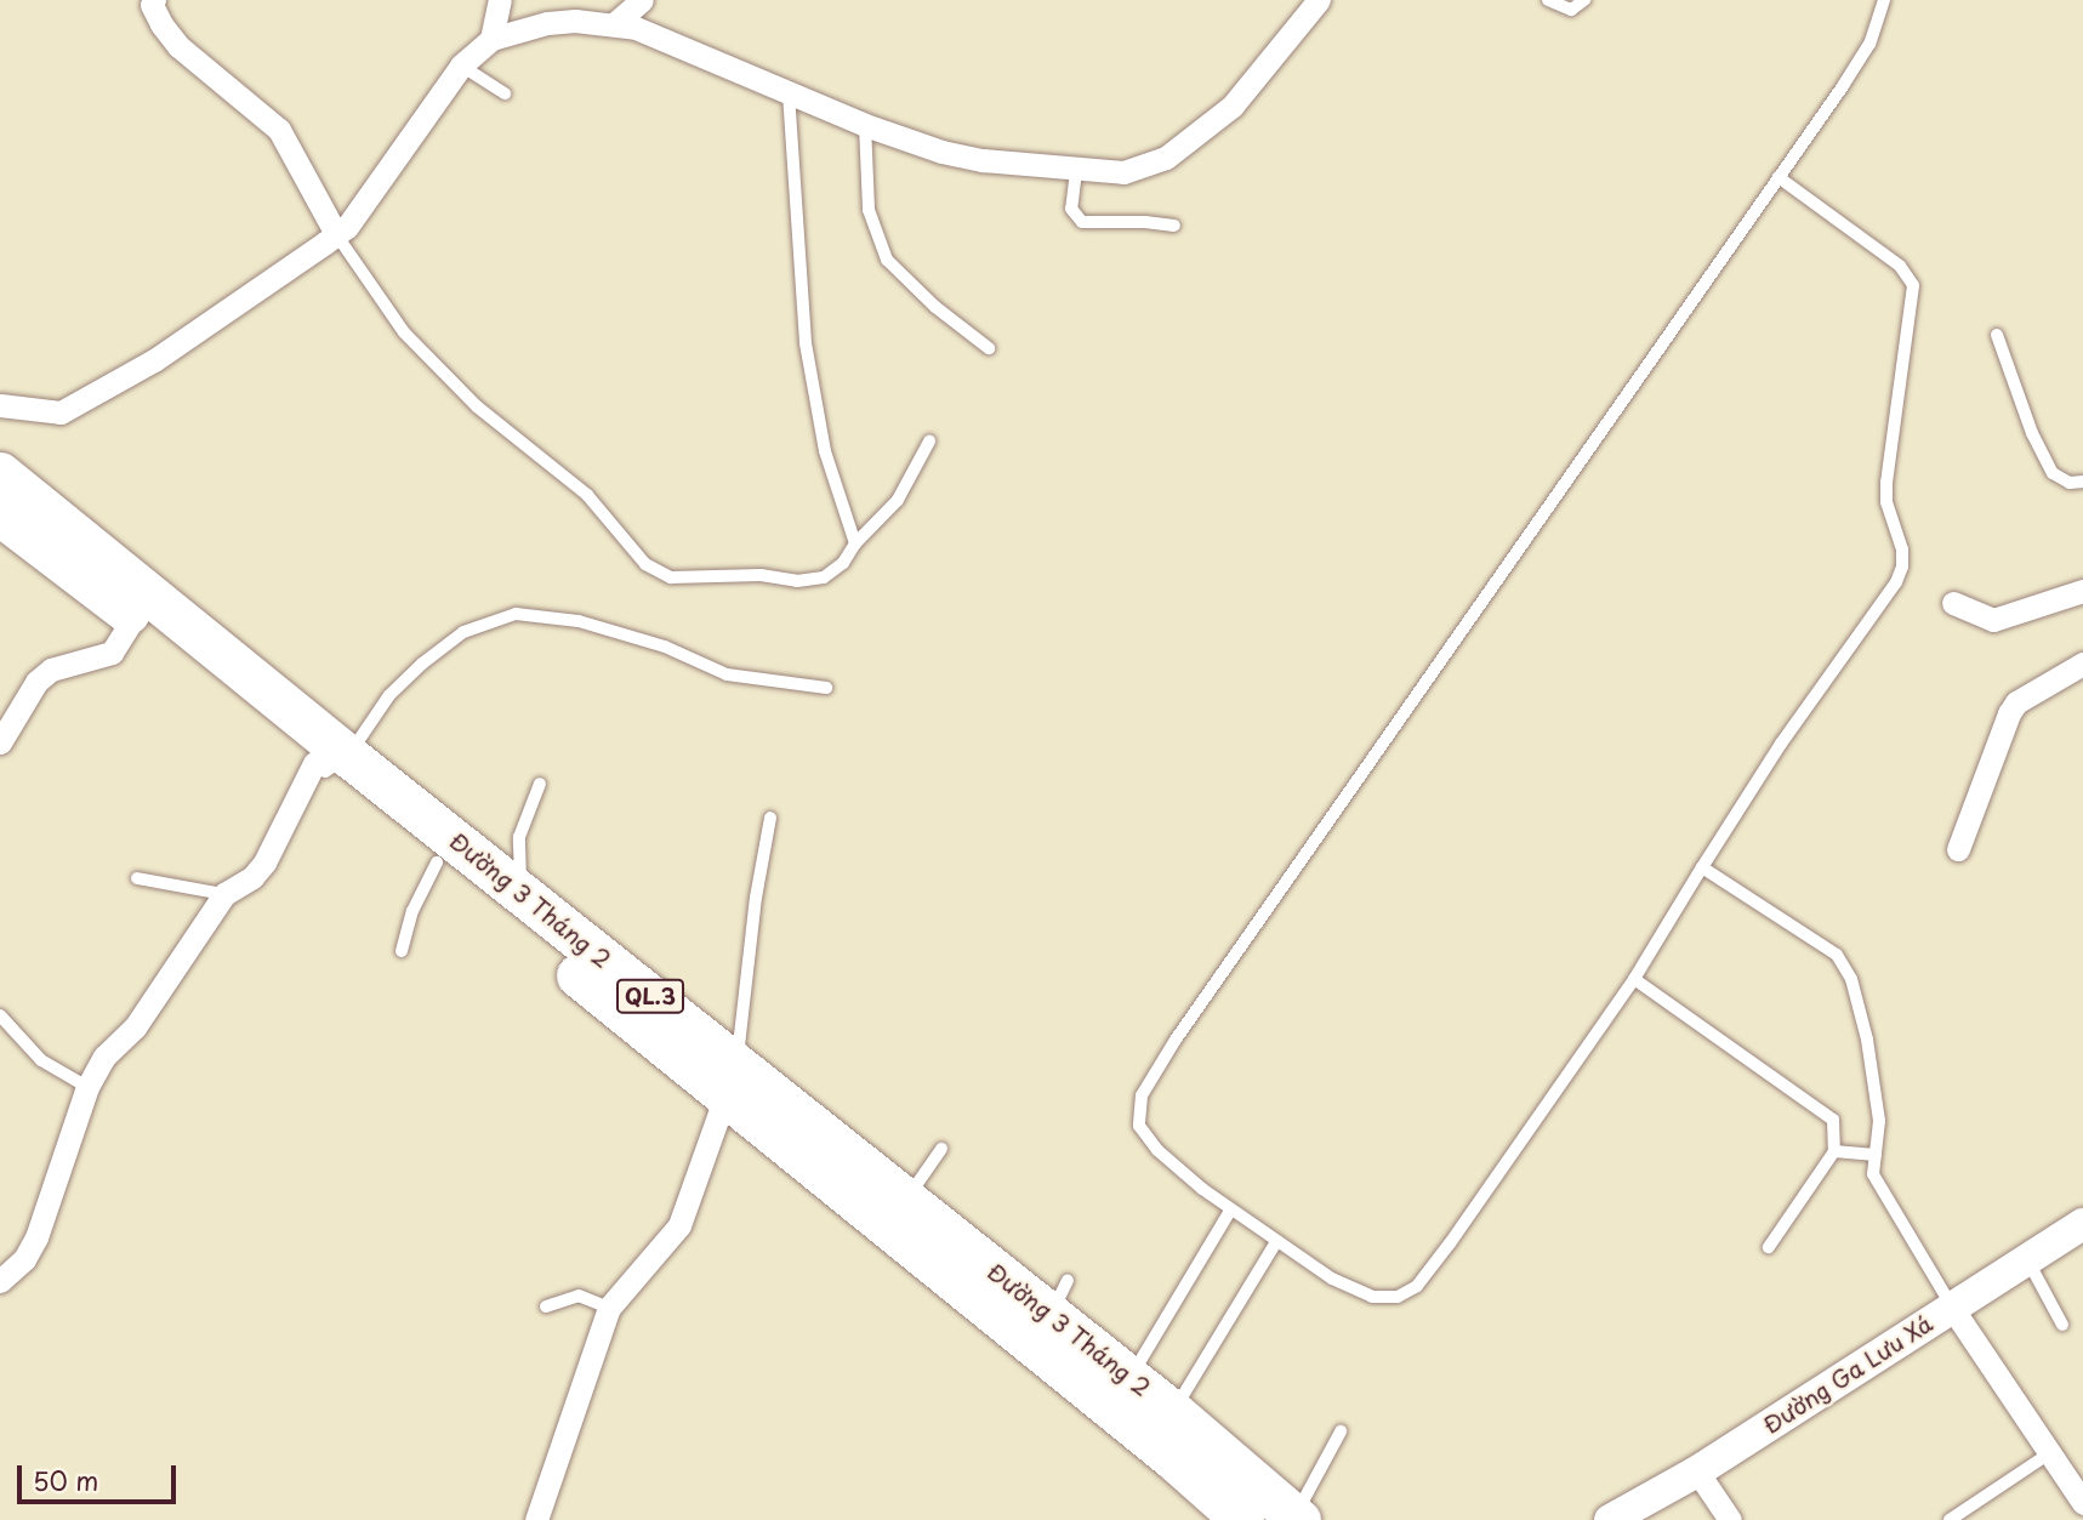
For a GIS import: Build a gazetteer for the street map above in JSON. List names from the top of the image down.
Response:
{
  "streets": {
    "highway": ["Đường 3 Tháng 2", "QL.3"],
    "street": ["Đường Ga Lưu Xá"]
  },
  "scale_bar": "50 m"
}
